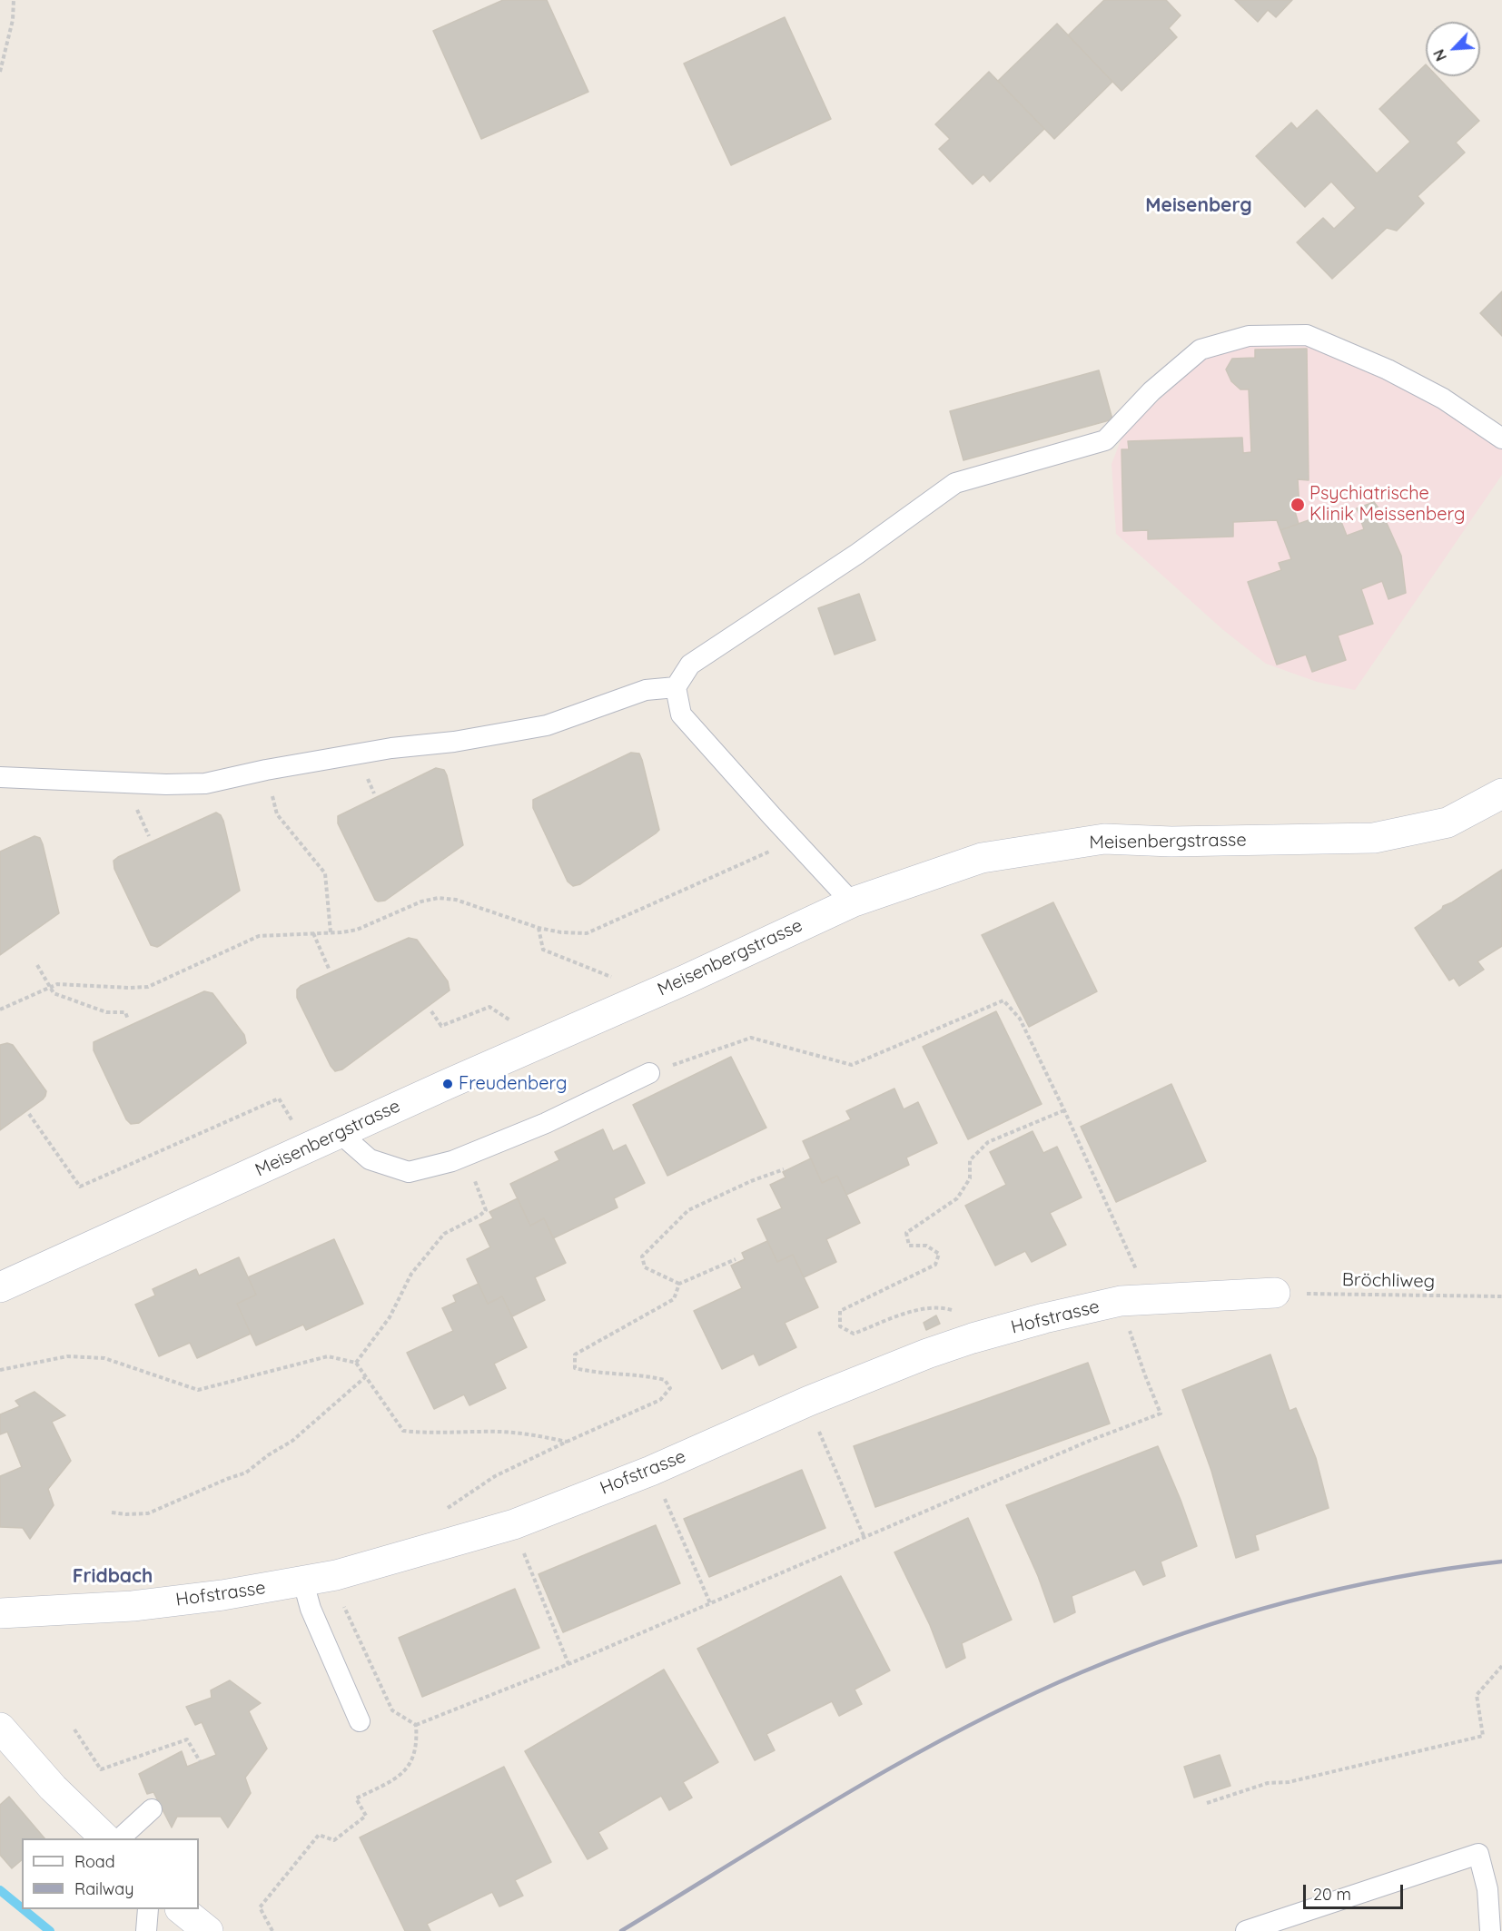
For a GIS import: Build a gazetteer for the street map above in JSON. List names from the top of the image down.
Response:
{
  "streets": {
    "street": ["Meisenbergstrasse", "Hofstrasse"],
    "path": ["Bröchliweg"]
  },
  "crossings": [
    ["Bröchliweg", "Hofstrasse"]
  ],
  "districts": ["Meisenberg", "Fridbach"],
  "places": ["Psychiatrische Klinik Meissenberg", "Freudenberg"],
  "legend": ["Road", "Railway"],
  "scale_bar": "20 m",
  "north": "bottom left"
}
